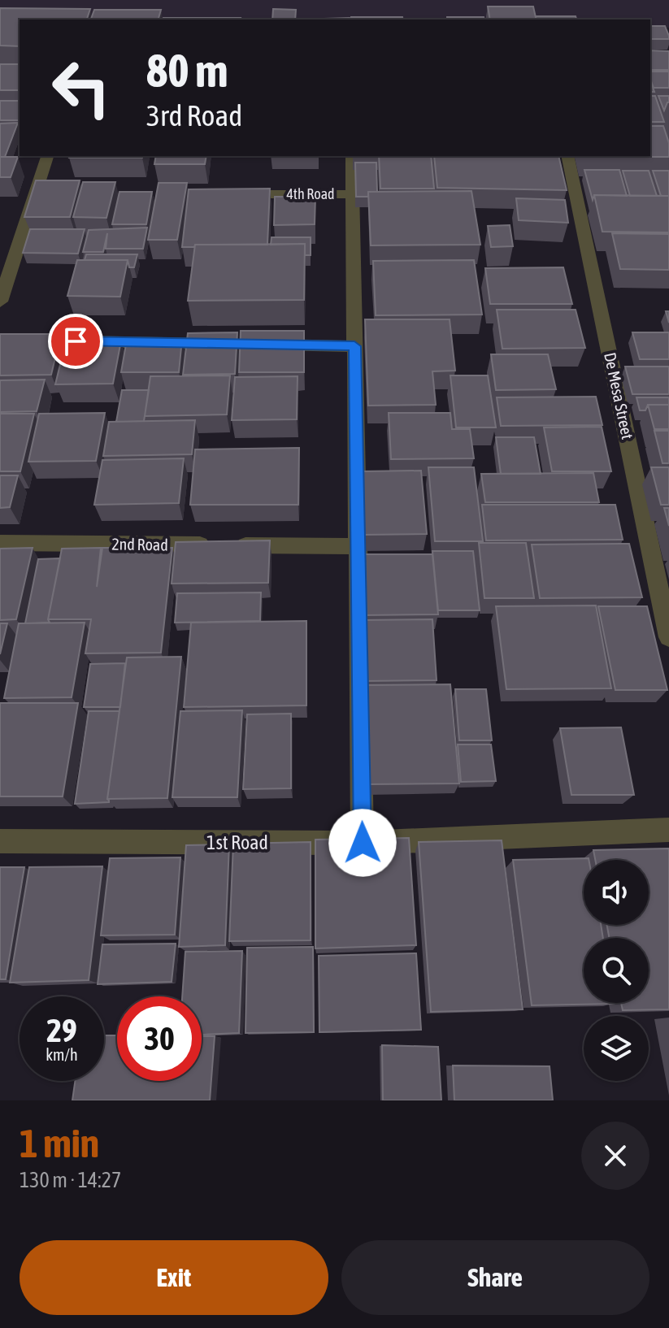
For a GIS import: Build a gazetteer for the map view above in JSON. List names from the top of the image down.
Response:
{
  "streets": {
    "street": [
      "4th Road",
      "De Mesa Street",
      "2nd Road",
      "1st Road"
    ]
  },
  "page": {
    "turn": ["80 m", "3rd Road"],
    "speed": "29 km/h",
    "limit": "30",
    "heading": ["1 min", "130 m · 14:27"],
    "buttons": ["Exit", "Share"]
  }
}
